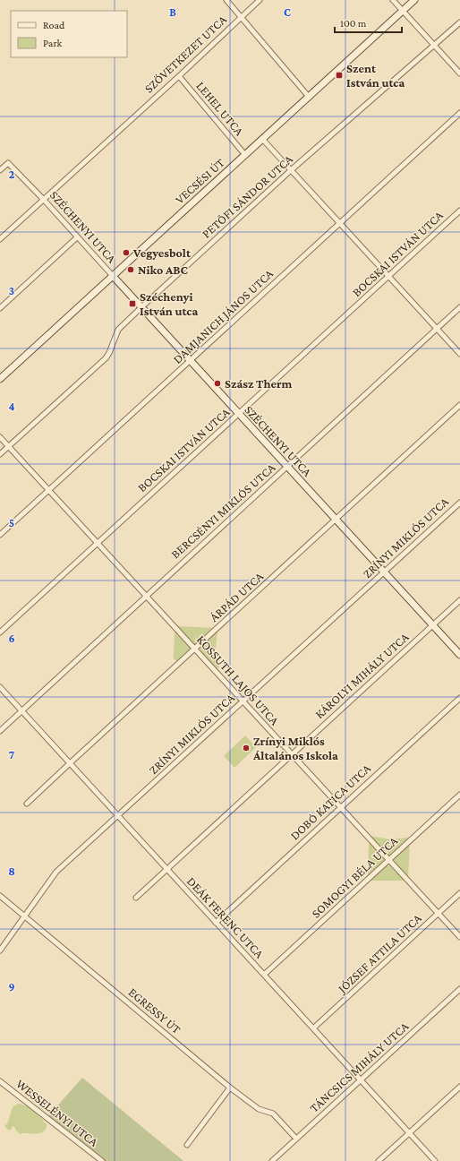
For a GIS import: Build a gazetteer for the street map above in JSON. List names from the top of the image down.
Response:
{
  "streets": {
    "main road": ["VECSÉSI ÚT", "SZÉCHENYI UTCA"],
    "street": [
      "SZÖVETKEZET UTCA",
      "LEHEL UTCA",
      "PETŐFI SÁNDOR UTCA",
      "BOCSKAI ISTVÁN UTCA",
      "DAMJANICH JÁNOS UTCA",
      "BERCSÉNYI MIKLÓS UTCA",
      "ZRÍNYI MIKLÓS UTCA",
      "ÁRPÁD UTCA",
      "KÁROLYI MIHÁLY UTCA",
      "KOSSUTH LAJOS UTCA",
      "DOBÓ KATICA UTCA",
      "SOMOGYI BÉLA UTCA",
      "DEÁK FERENC UTCA",
      "JÓZSEF ATTILA UTCA",
      "EGRESSY ÚT",
      "TÁNCSICS MIHÁLY UTCA",
      "WESSELÉNYI UTCA"
    ]
  },
  "crossings": [
    ["SZÖVETKEZET UTCA", "LEHEL UTCA"],
    ["SZÖVETKEZET UTCA", "SZÉCHENYI UTCA"],
    ["LEHEL UTCA", "VECSÉSI ÚT"],
    ["VECSÉSI ÚT", "SZÉCHENYI UTCA"],
    ["PETŐFI SÁNDOR UTCA", "SZÉCHENYI UTCA"],
    ["PETŐFI SÁNDOR UTCA", "KOSSUTH LAJOS UTCA"],
    ["SZÉCHENYI UTCA", "BOCSKAI ISTVÁN UTCA"],
    ["SZÉCHENYI UTCA", "DAMJANICH JÁNOS UTCA"],
    ["SZÉCHENYI UTCA", "BERCSÉNYI MIKLÓS UTCA"],
    ["SZÉCHENYI UTCA", "ZRÍNYI MIKLÓS UTCA"],
    ["SZÉCHENYI UTCA", "ÁRPÁD UTCA"],
    ["SZÉCHENYI UTCA", "KÁROLYI MIHÁLY UTCA"],
    ["BOCSKAI ISTVÁN UTCA", "KOSSUTH LAJOS UTCA"],
    ["DAMJANICH JÁNOS UTCA", "KOSSUTH LAJOS UTCA"],
    ["BERCSÉNYI MIKLÓS UTCA", "KOSSUTH LAJOS UTCA"],
    ["BERCSÉNYI MIKLÓS UTCA", "DEÁK FERENC UTCA"],
    ["ZRÍNYI MIKLÓS UTCA", "KOSSUTH LAJOS UTCA"],
    ["ZRÍNYI MIKLÓS UTCA", "DEÁK FERENC UTCA"],
    ["ZRÍNYI MIKLÓS UTCA", "EGRESSY ÚT"],
    ["ÁRPÁD UTCA", "KOSSUTH LAJOS UTCA"],
    ["ÁRPÁD UTCA", "DEÁK FERENC UTCA"],
    ["KÁROLYI MIHÁLY UTCA", "KOSSUTH LAJOS UTCA"],
    ["KÁROLYI MIHÁLY UTCA", "DEÁK FERENC UTCA"],
    ["KOSSUTH LAJOS UTCA", "DOBÓ KATICA UTCA"],
    ["KOSSUTH LAJOS UTCA", "SOMOGYI BÉLA UTCA"],
    ["KOSSUTH LAJOS UTCA", "JÓZSEF ATTILA UTCA"],
    ["DOBÓ KATICA UTCA", "DEÁK FERENC UTCA"],
    ["SOMOGYI BÉLA UTCA", "DEÁK FERENC UTCA"],
    ["DEÁK FERENC UTCA", "JÓZSEF ATTILA UTCA"],
    ["DEÁK FERENC UTCA", "TÁNCSICS MIHÁLY UTCA"],
    ["EGRESSY ÚT", "TÁNCSICS MIHÁLY UTCA"]
  ],
  "places": {
    "transit": ["Szent István utca", "Széchenyi István utca"],
    "other": [
      "Vegyesbolt",
      "Niko ABC",
      "Szász Therm",
      "Zrínyi Miklós Általános Iskola"
    ]
  },
  "legend": ["Road", "Park"],
  "scale_bar": "100 m",
  "grid": {
    "columns": ["B", "C"],
    "rows": [
      "2",
      "3",
      "4",
      "5",
      "6",
      "7",
      "8",
      "9"
    ]
  }
}
